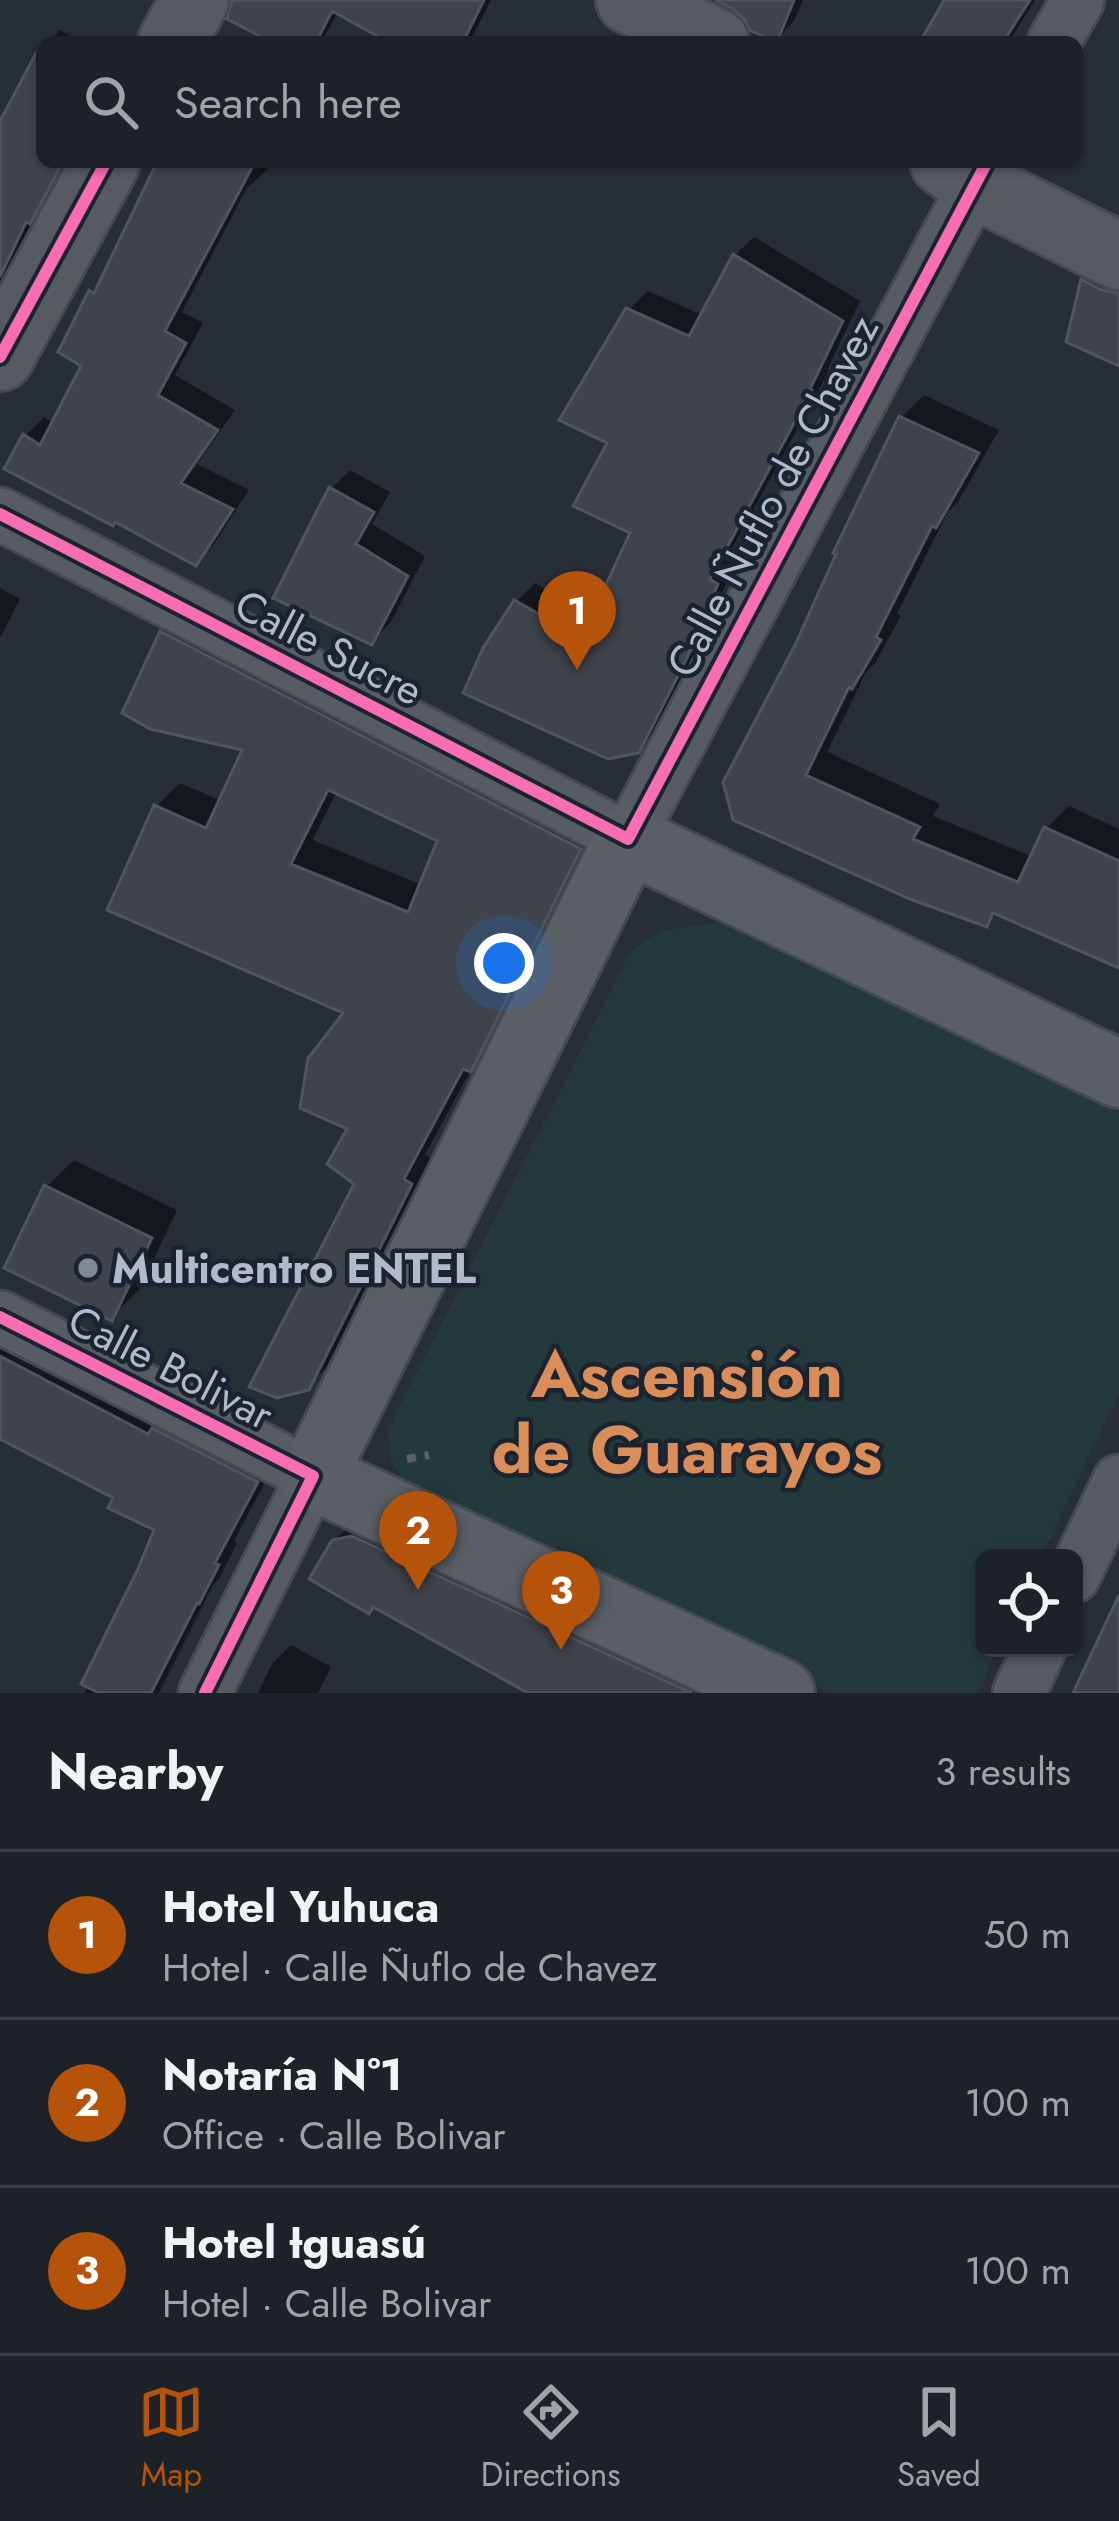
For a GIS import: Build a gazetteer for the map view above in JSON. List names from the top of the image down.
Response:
{
  "streets": {
    "main road": ["Calle Ñuflo de Chavez", "Calle Sucre", "Calle Bolivar"]
  },
  "crossings": [
    ["Calle Ñuflo de Chavez", "Calle Sucre"],
    ["Calle Ñuflo de Chavez", "Calle Bolivar"]
  ],
  "districts": ["Ascensión de Guarayos"],
  "places": ["Multicentro ENTEL"],
  "page": {
    "search": "Search here",
    "pins": ["1", "2", "3"],
    "heading": ["Nearby", "3 results"],
    "list": [
      {
        "mark": "1",
        "name": "Hotel Yuhuca",
        "note": "Hotel · Calle Ñuflo de Chavez",
        "value": "50 m"
      },
      {
        "mark": "2",
        "name": "Notaría Nº1",
        "note": "Office · Calle Bolivar",
        "value": "100 m"
      },
      {
        "mark": "3",
        "name": "Hotel Ɨguasú",
        "note": "Hotel · Calle Bolivar",
        "value": "100 m"
      }
    ],
    "nav": ["Map", "Directions", "Saved"]
  }
}
